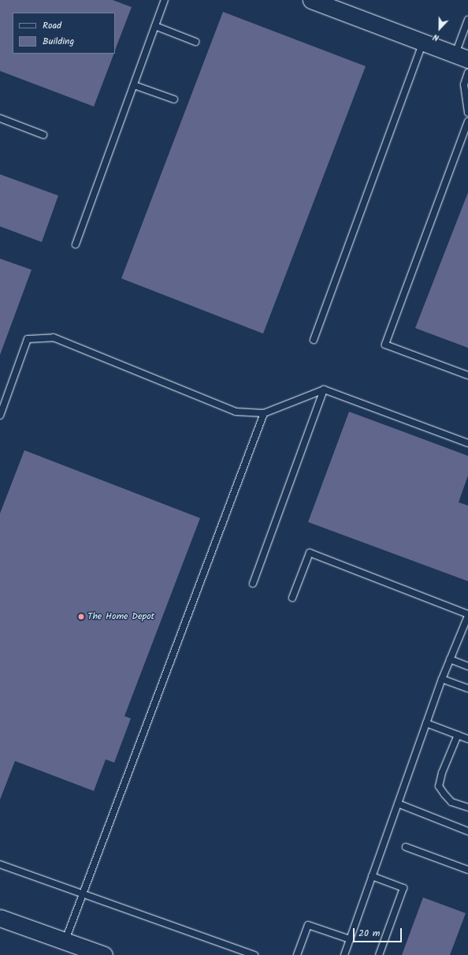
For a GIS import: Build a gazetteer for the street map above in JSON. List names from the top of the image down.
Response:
{
  "places": ["The Home Depot"],
  "legend": ["Road", "Building"],
  "scale_bar": "20 m",
  "north": "bottom"
}
